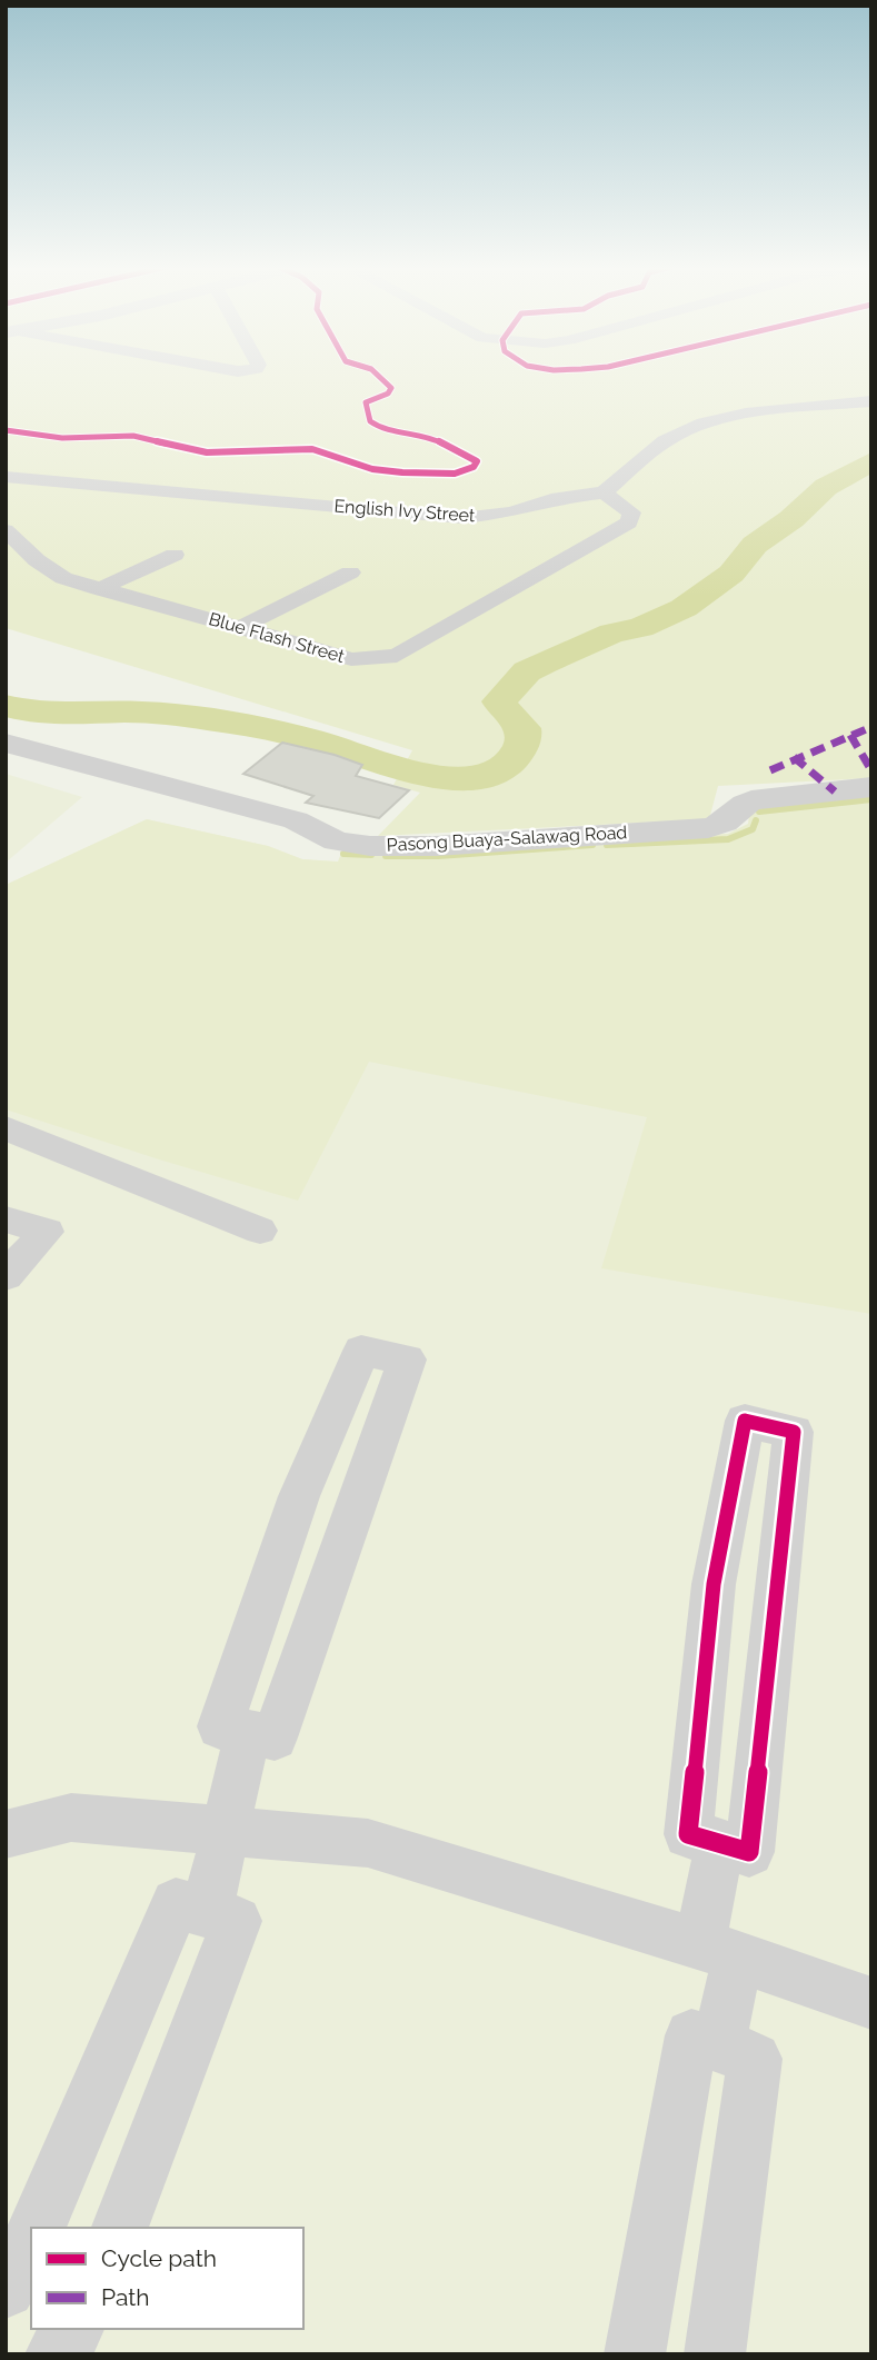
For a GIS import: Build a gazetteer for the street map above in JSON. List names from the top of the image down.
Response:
{
  "streets": {
    "street": ["English Ivy Street", "Blue Flash Street", "Pasong Buaya-Salawag Road"]
  },
  "crossings": [
    ["English Ivy Street", "Blue Flash Street"]
  ],
  "legend": ["Cycle path", "Path"]
}
